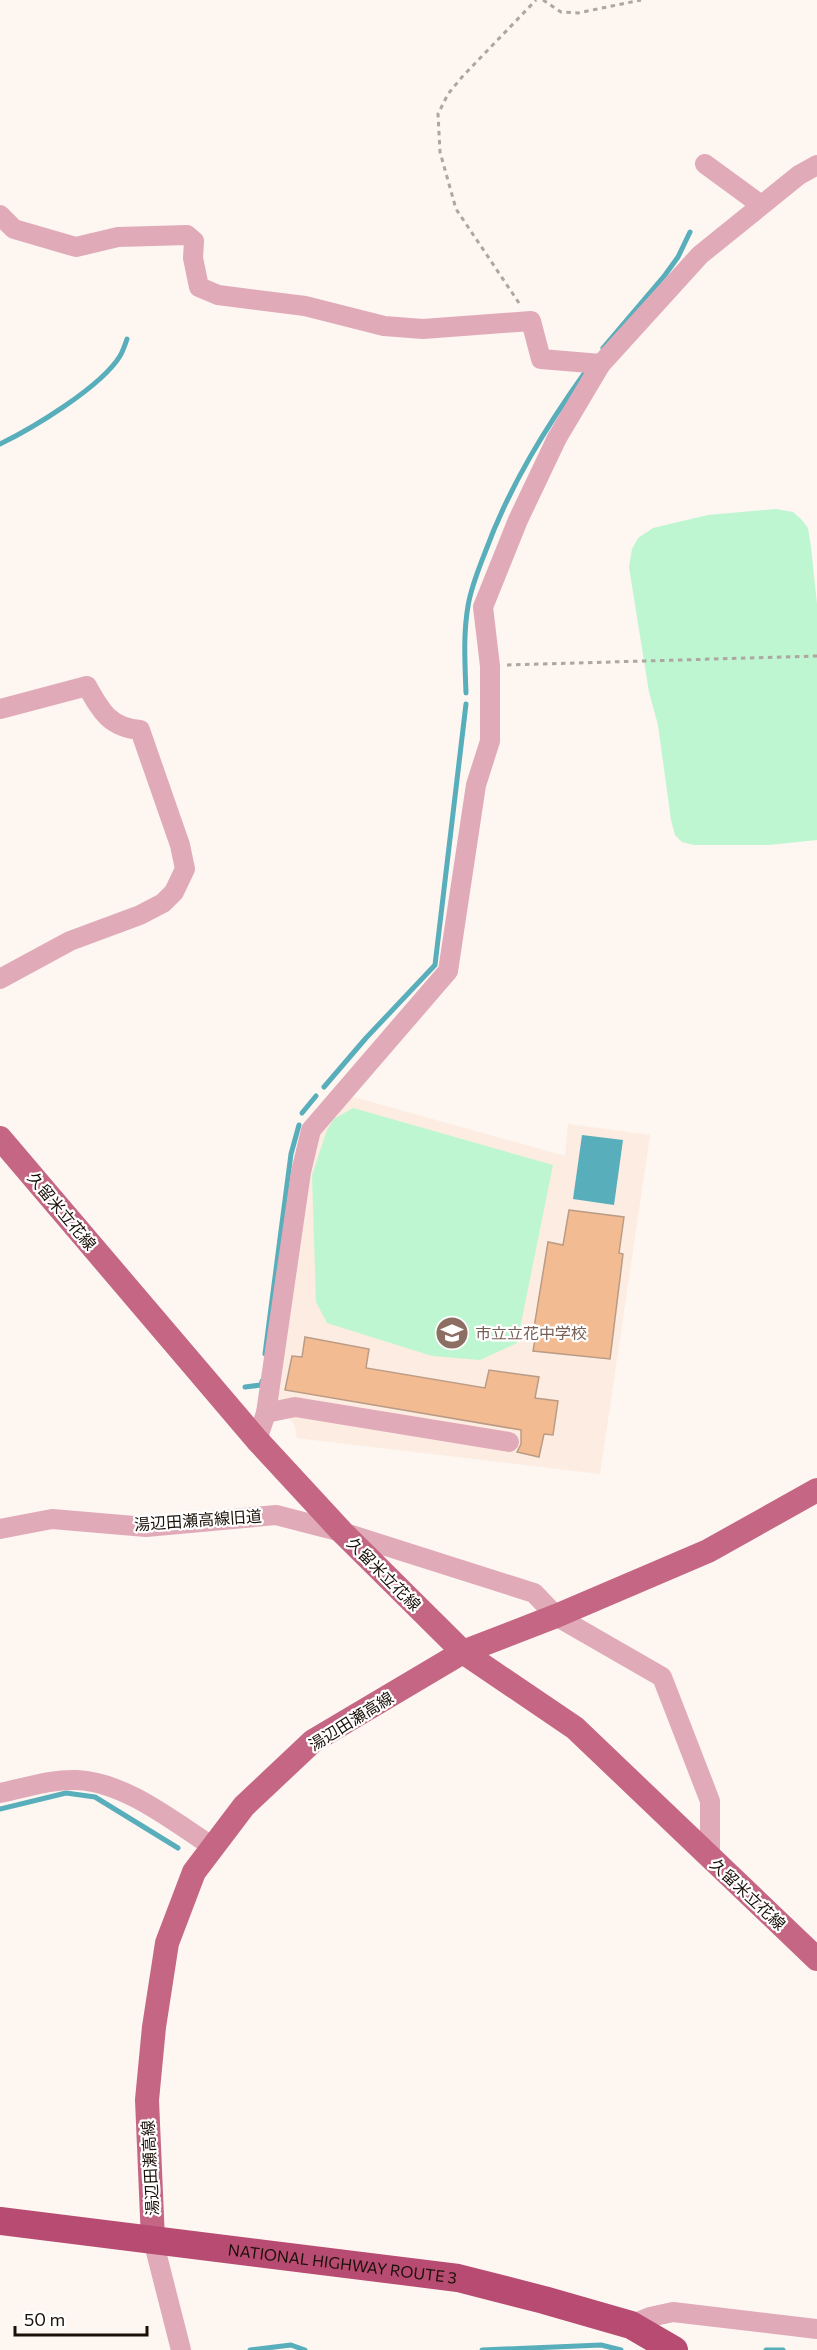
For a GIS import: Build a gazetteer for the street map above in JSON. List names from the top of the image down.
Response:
{
  "streets": {
    "highway": ["NATIONAL HIGHWAY ROUTE 3"],
    "main road": ["久留米立花線", "湯辺田瀬高線"],
    "street": ["湯辺田瀬高線旧道"]
  },
  "crossings": [
    ["久留米立花線", "湯辺田瀬高線旧道"],
    ["久留米立花線", "湯辺田瀬高線"],
    ["湯辺田瀬高線旧道", "湯辺田瀬高線"],
    ["湯辺田瀬高線", "NATIONAL HIGHWAY ROUTE 3"]
  ],
  "places": {
    "school or university": ["市立立花中学校"]
  },
  "scale_bar": "50 m"
}
